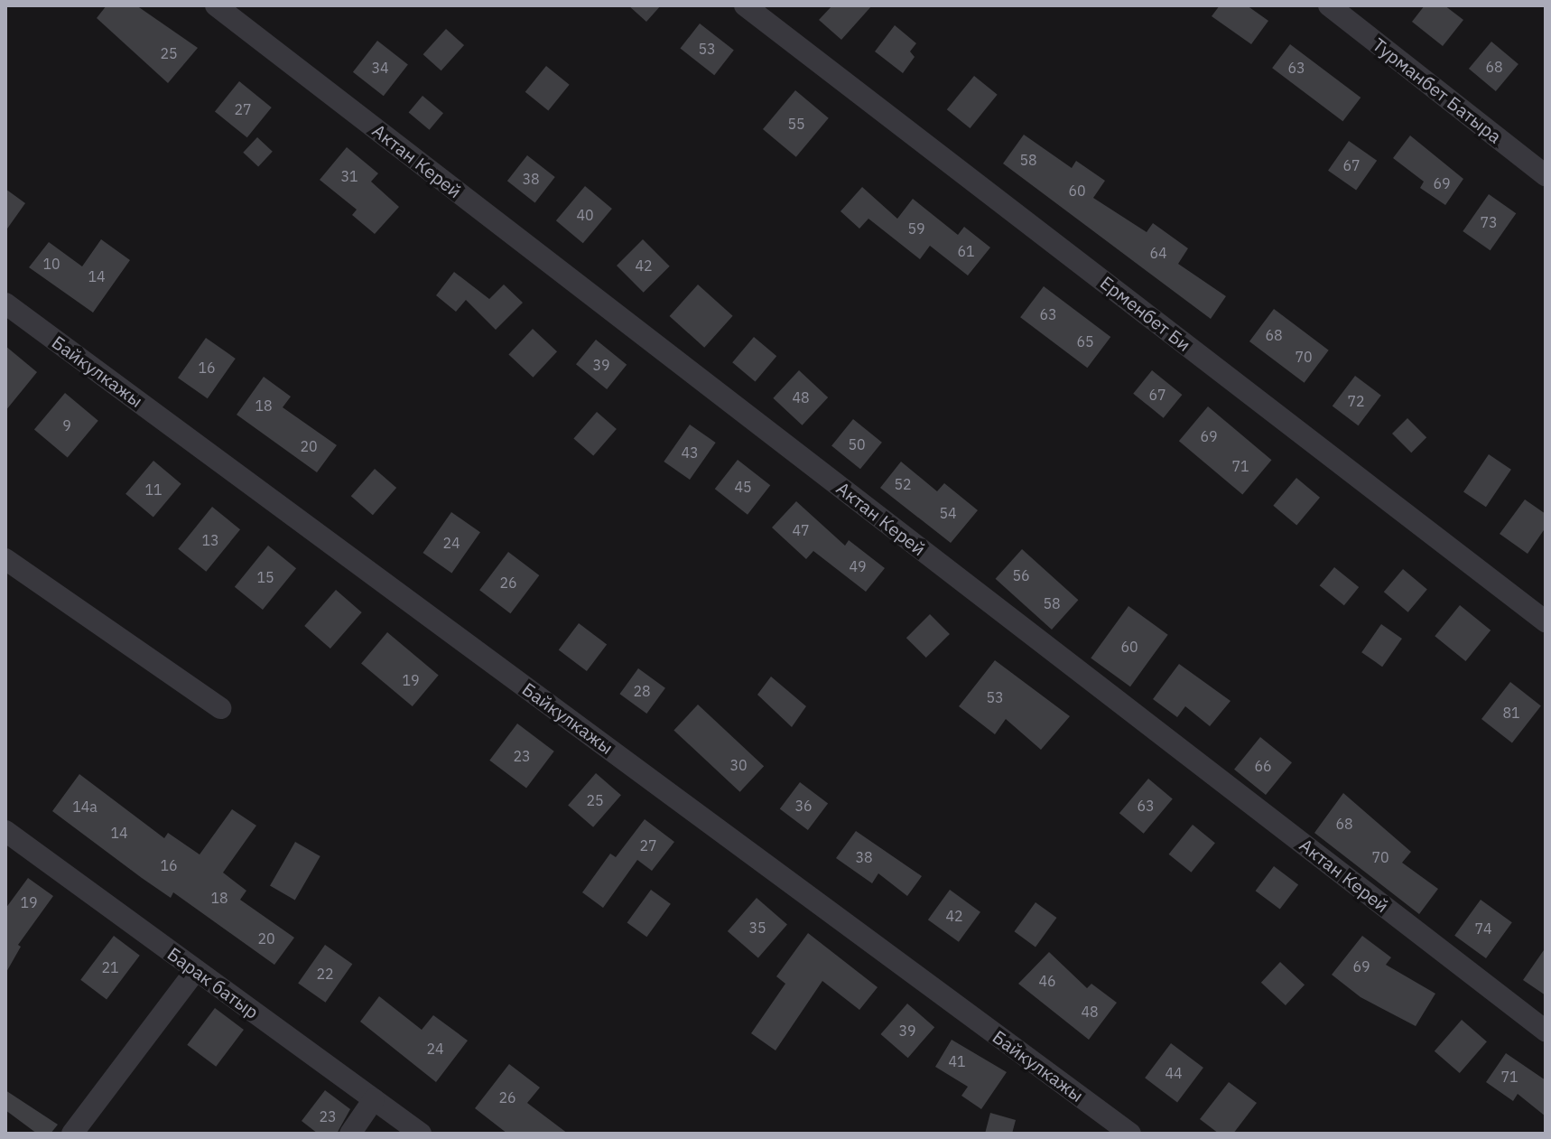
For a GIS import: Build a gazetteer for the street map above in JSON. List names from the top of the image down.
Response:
{
  "streets": {
    "street": [
      "Турманбет Батыра",
      "Актан Керей",
      "Ерменбет Би",
      "Байкулкажы",
      "Барак батыр"
    ]
  },
  "house_numbers": [
    "53",
    "25",
    "68",
    "34",
    "63",
    "27",
    "55",
    "58",
    "67",
    "31",
    "38",
    "69",
    "60",
    "40",
    "73",
    "59",
    "61",
    "64",
    "10",
    "42",
    "14",
    "63",
    "68",
    "65",
    "70",
    "39",
    "16",
    "67",
    "48",
    "72",
    "18",
    "9",
    "69",
    "50",
    "20",
    "43",
    "71",
    "52",
    "45",
    "11",
    "54",
    "47",
    "13",
    "24",
    "49",
    "56",
    "15",
    "26",
    "58",
    "60",
    "19",
    "28",
    "53",
    "81",
    "23",
    "30",
    "66",
    "25",
    "36",
    "63",
    "14а",
    "68",
    "14",
    "27",
    "38",
    "70",
    "16",
    "18",
    "19",
    "42",
    "35",
    "74",
    "20",
    "69",
    "21",
    "22",
    "46",
    "48",
    "39",
    "24",
    "41",
    "44",
    "71",
    "26",
    "23"
  ]
}
